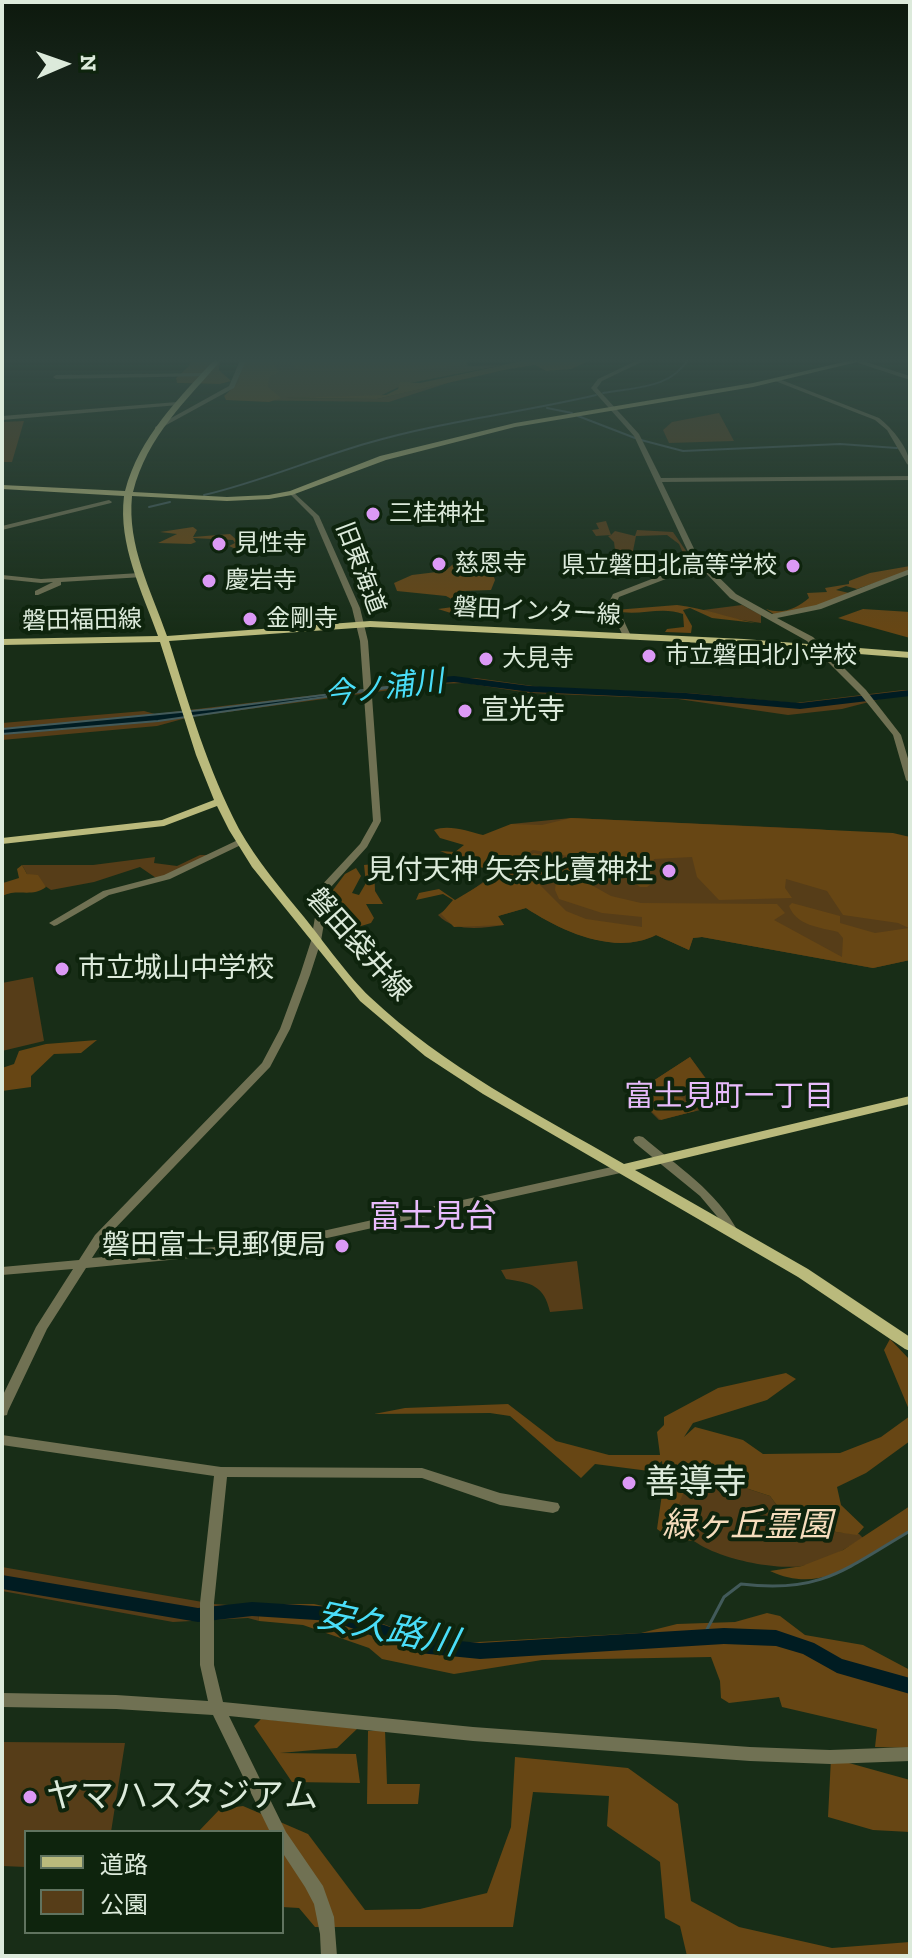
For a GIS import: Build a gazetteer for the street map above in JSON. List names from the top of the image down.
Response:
{
  "streets": {
    "main road": ["磐田インター線", "磐田福田線", "磐田袋井線"],
    "street": ["旧東海道"]
  },
  "crossings": [
    ["旧東海道", "磐田インター線"],
    ["旧東海道", "磐田袋井線"],
    ["磐田インター線", "磐田福田線"],
    ["磐田インター線", "磐田袋井線"],
    ["磐田福田線", "磐田袋井線"]
  ],
  "districts": ["富士見町一丁目", "富士見台"],
  "water": ["今ノ浦川", "安久路川"],
  "parks": ["緑ヶ丘霊園"],
  "places": [
    "三桂神社",
    "見性寺",
    "慈恩寺",
    "県立磐田北高等学校",
    "慶岩寺",
    "金剛寺",
    "市立磐田北小学校",
    "大見寺",
    "宣光寺",
    "見付天神 矢奈比賣神社",
    "市立城山中学校",
    "磐田富士見郵便局",
    "善導寺",
    "ヤマハスタジアム"
  ],
  "legend": ["道路", "公園"],
  "north": "right"
}
